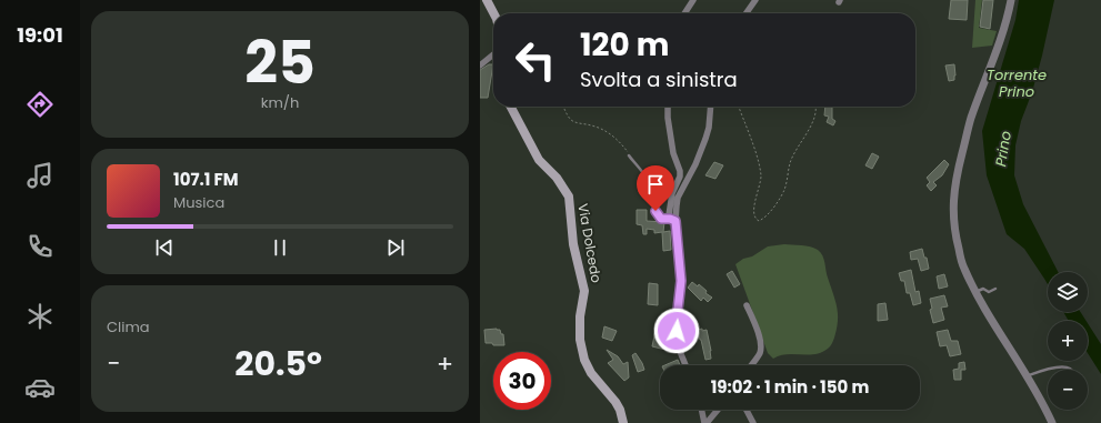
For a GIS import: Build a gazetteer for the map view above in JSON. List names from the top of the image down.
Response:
{
  "streets": {
    "main road": ["Via Dolcedo"]
  },
  "water": ["Torrente Prino", "Prino"],
  "page": {
    "tabs": "19:01",
    "tile": [
      ["25", "km/h"],
      "Clima"
    ],
    "turn": ["120 m", "Svolta a sinistra"],
    "song": ["107.1 FM", "Musica"],
    "map_buttons": ["+", "−"],
    "heat": ["−", "20.5°", "+"],
    "limit": "30",
    "trip": "19:02 · 1 min · 150 m"
  }
}
